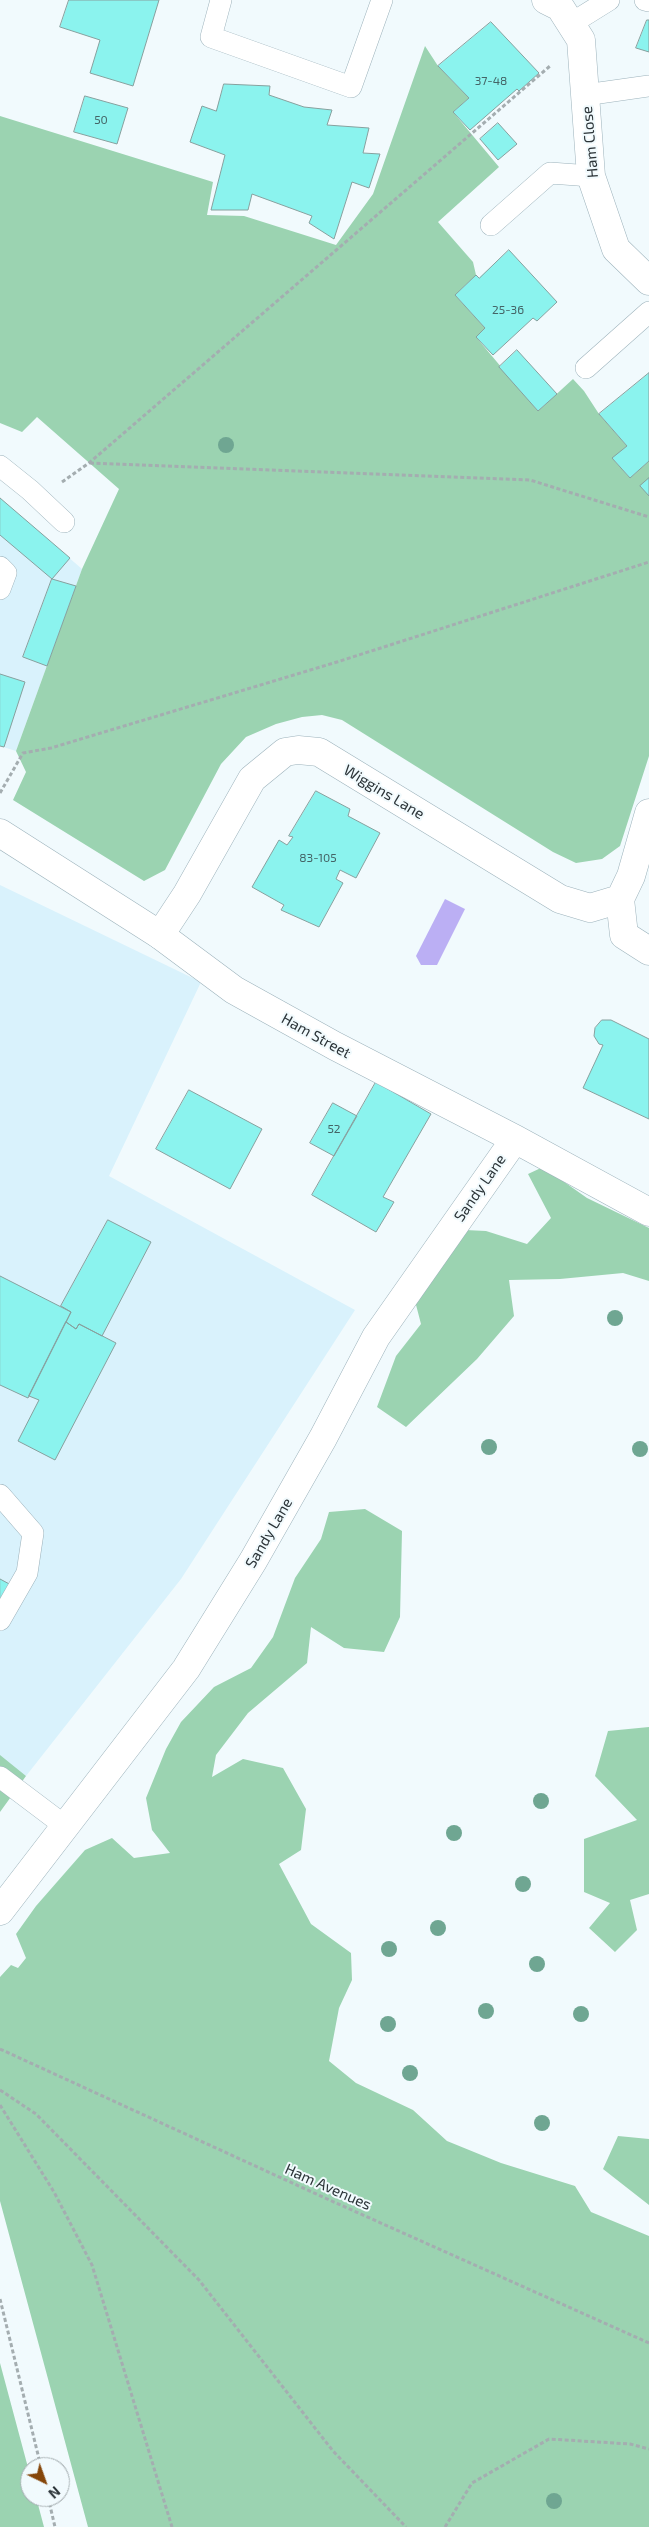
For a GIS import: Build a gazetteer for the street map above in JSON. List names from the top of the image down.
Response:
{
  "streets": {
    "street": [
      "Ham Close",
      "Wiggins Lane",
      "Ham Street",
      "Sandy Lane"
    ],
    "path": ["Ham Avenues"]
  },
  "crossings": [
    ["Wiggins Lane", "Ham Street"],
    ["Ham Street", "Sandy Lane"]
  ],
  "house_numbers": [
    "37-48",
    "50",
    "25-36",
    "83-105",
    "52"
  ],
  "north": "bottom right"
}
